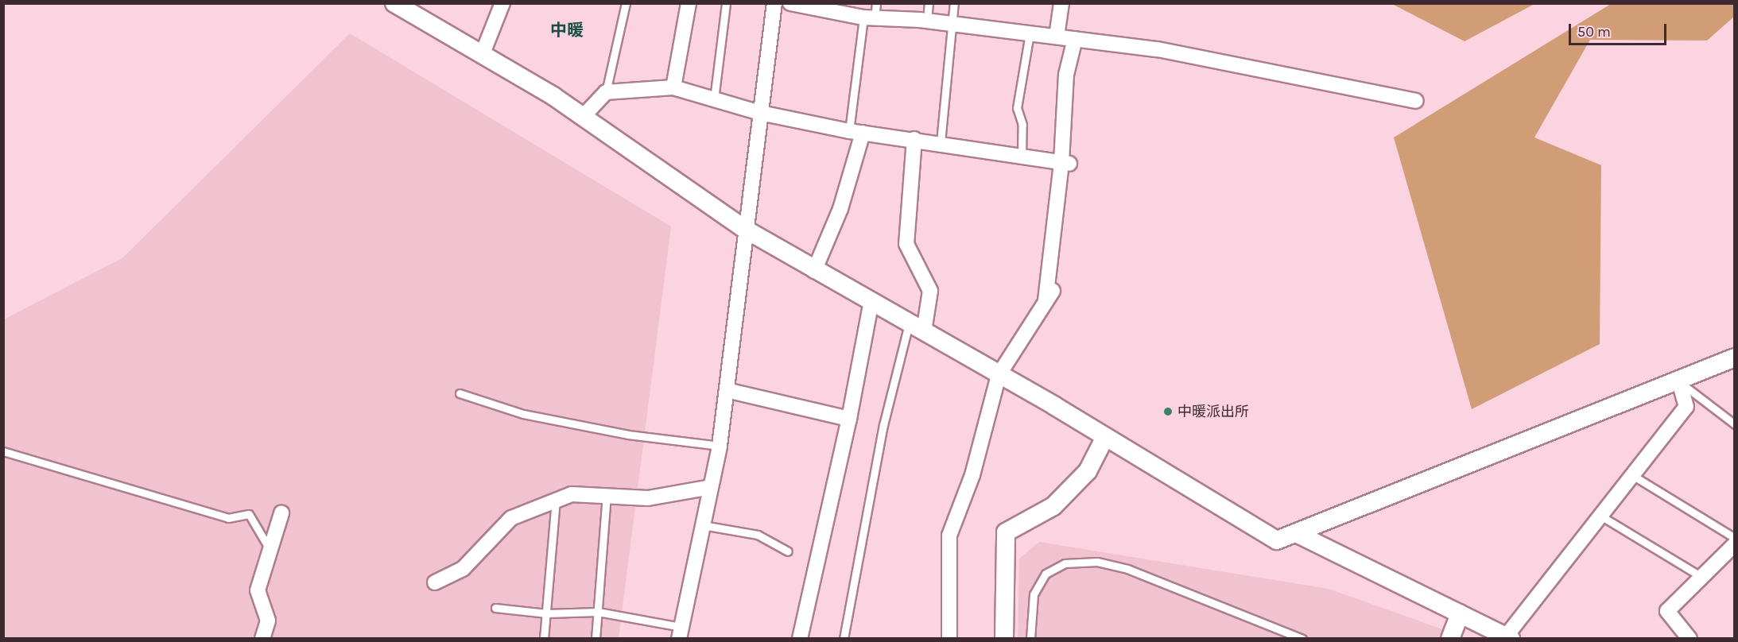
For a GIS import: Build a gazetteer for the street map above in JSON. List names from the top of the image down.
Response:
{
  "districts": ["中暖"],
  "places": ["中暖派出所"],
  "scale_bar": "50 m"
}
